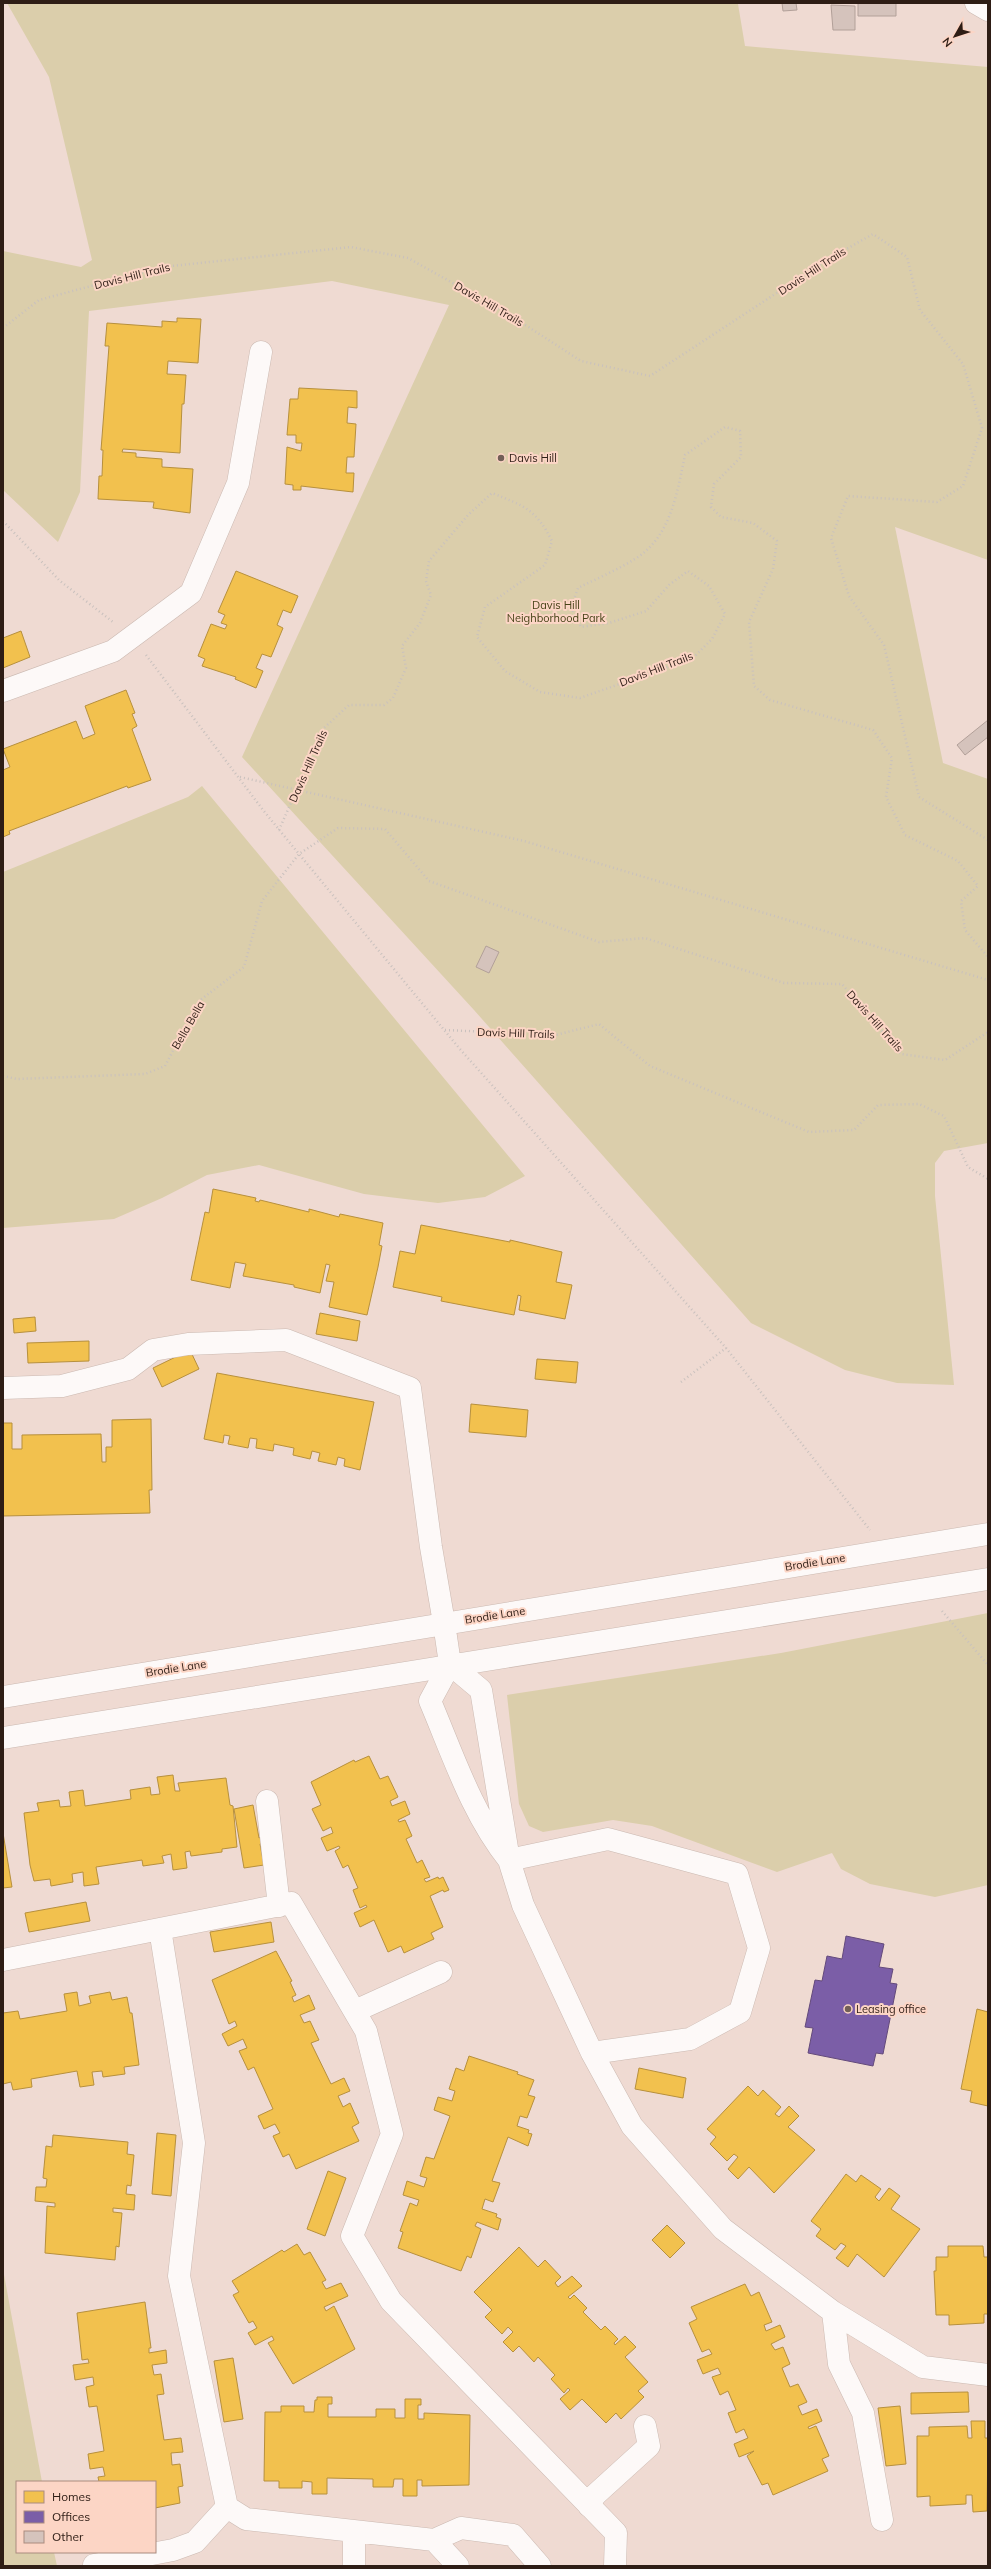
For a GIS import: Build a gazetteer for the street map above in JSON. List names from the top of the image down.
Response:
{
  "streets": {
    "main road": ["Brodie Lane"],
    "path": ["Davis Hill Trails", "Bella Bella"]
  },
  "crossings": [
    ["Davis Hill Trails", "Bella Bella"]
  ],
  "parks": ["Davis Hill Neighborhood Park"],
  "places": ["Davis Hill", "Leasing office"],
  "legend": ["Homes", "Offices", "Other"],
  "north": "bottom left"
}
